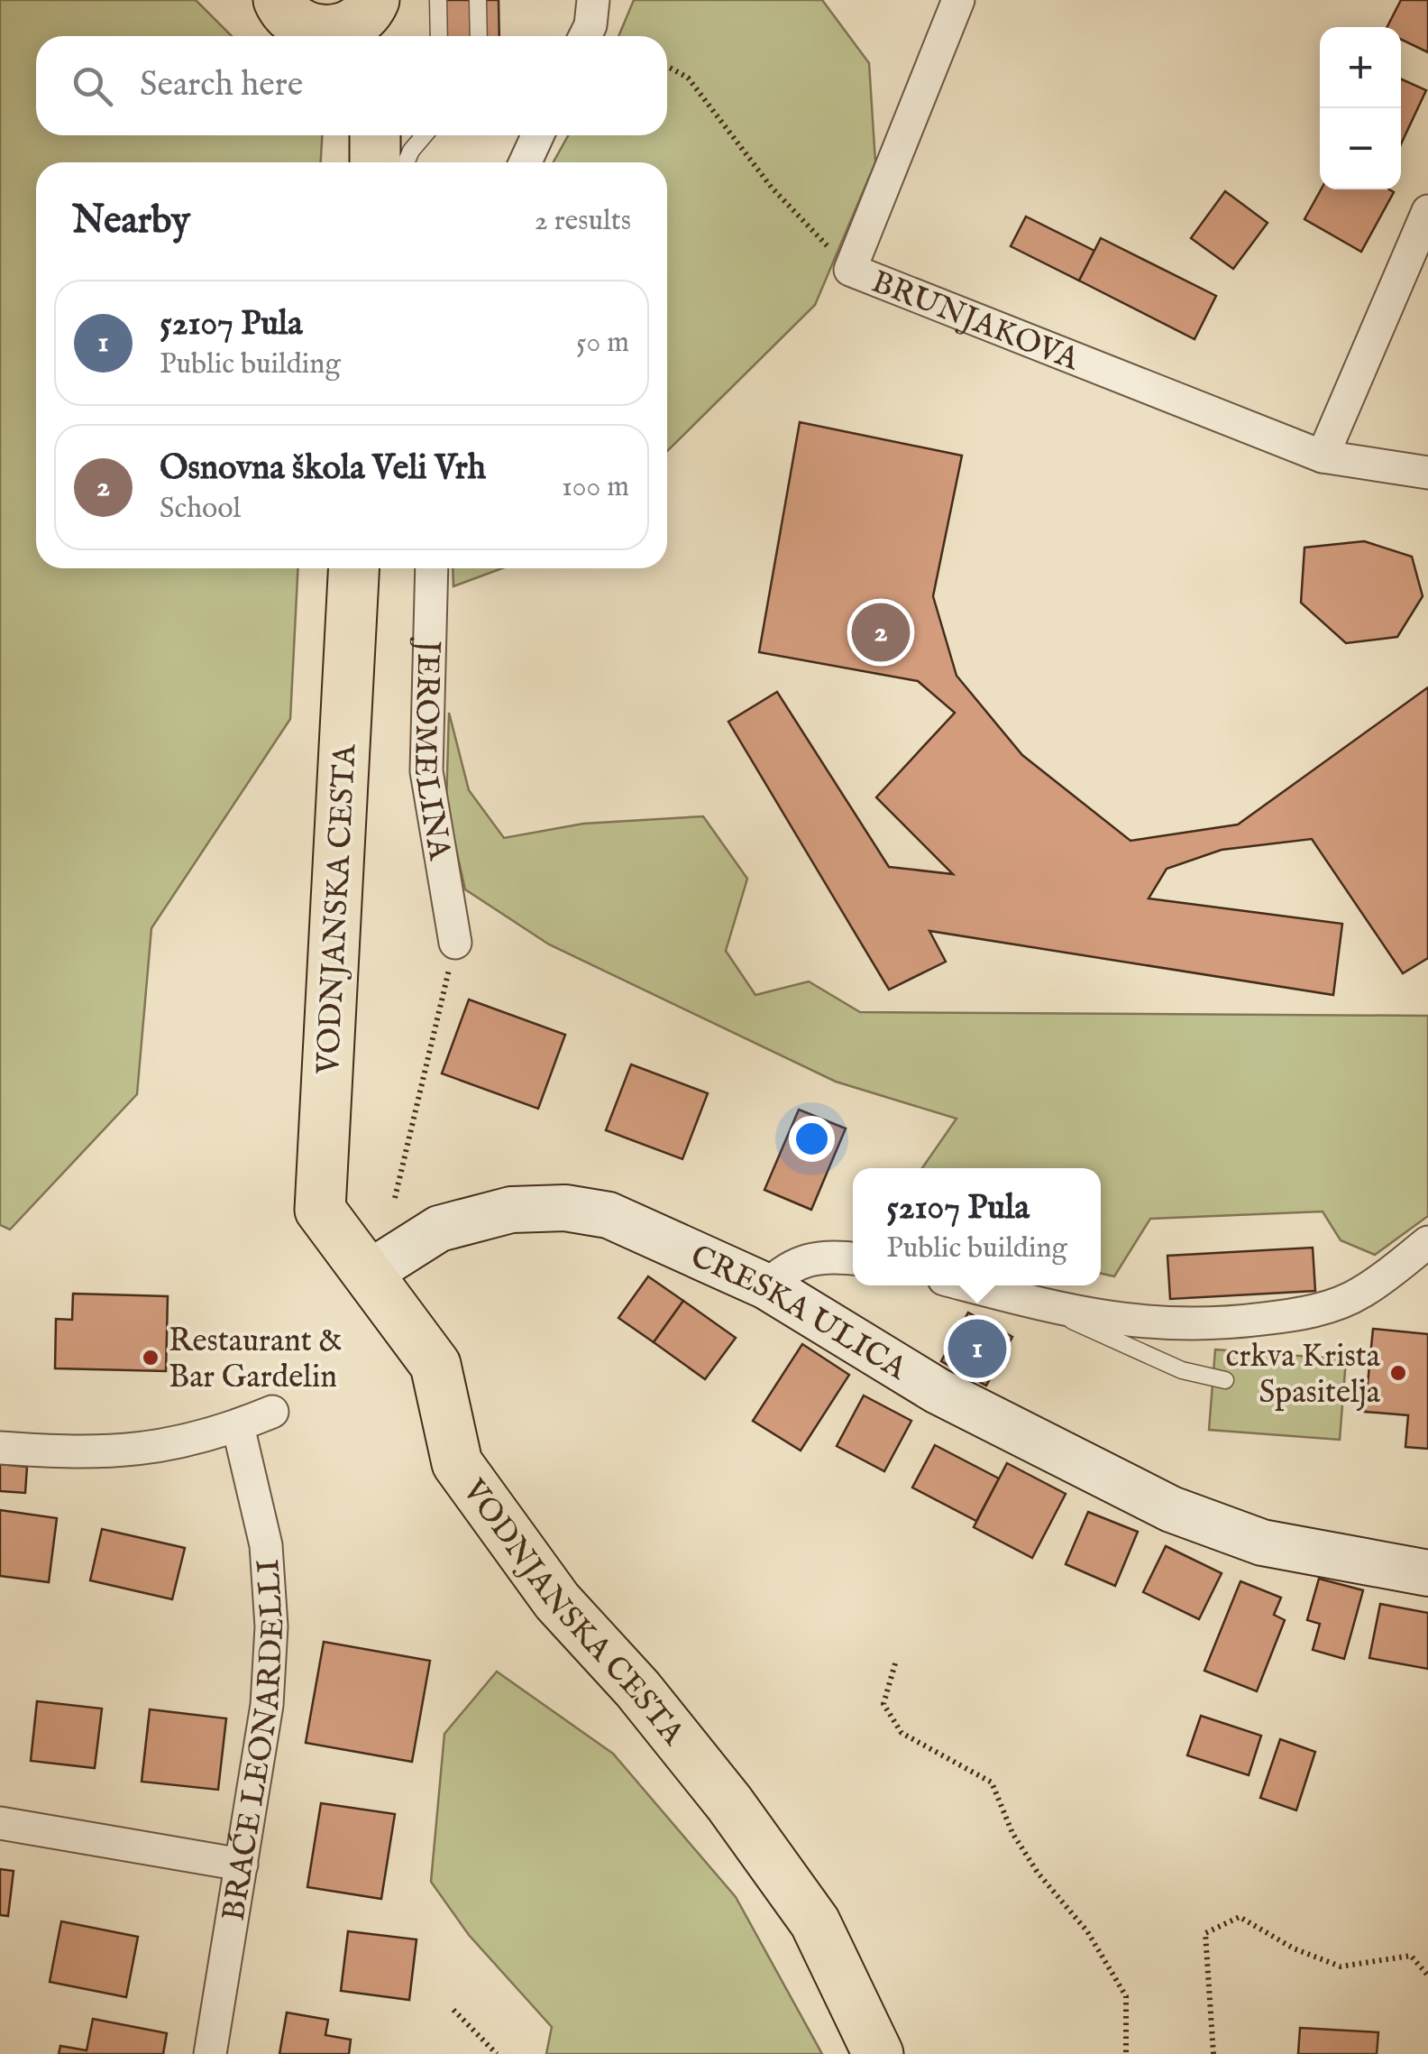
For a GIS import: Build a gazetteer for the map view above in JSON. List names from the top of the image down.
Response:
{
  "streets": {
    "main road": ["VODNJANSKA CESTA", "CRESKA ULICA"],
    "street": ["BRUNJAKOVA", "JEROMELINA", "BRAĆE LEONARDELLI"]
  },
  "crossings": [
    ["VODNJANSKA CESTA", "CRESKA ULICA"]
  ],
  "places": ["Restaurant & Bar Gardelin", "crkva Krista Spasitelja"],
  "page": {
    "map_buttons": ["+", "−"],
    "search": "Search here",
    "heading": ["Nearby", "2 results"],
    "list": [
      {
        "mark": "1",
        "name": "52107 Pula",
        "note": "Public building",
        "value": "50 m"
      },
      {
        "mark": "2",
        "name": "Osnovna škola Veli Vrh",
        "note": "School",
        "value": "100 m"
      }
    ],
    "pins": ["2", "1"],
    "popup": ["52107 Pula", "Public building"]
  }
}
